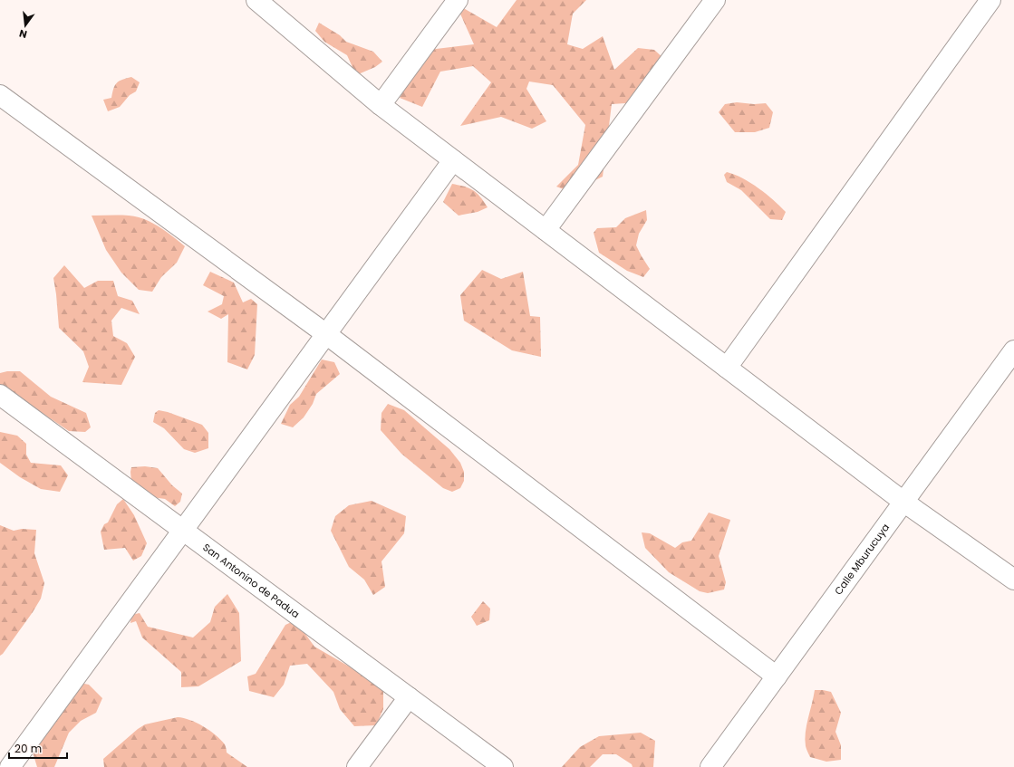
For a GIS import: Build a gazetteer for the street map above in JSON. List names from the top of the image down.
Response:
{
  "streets": {
    "street": ["Calle Mburucuya", "San Antonino de Padua"]
  },
  "scale_bar": "20 m",
  "north": "bottom"
}
